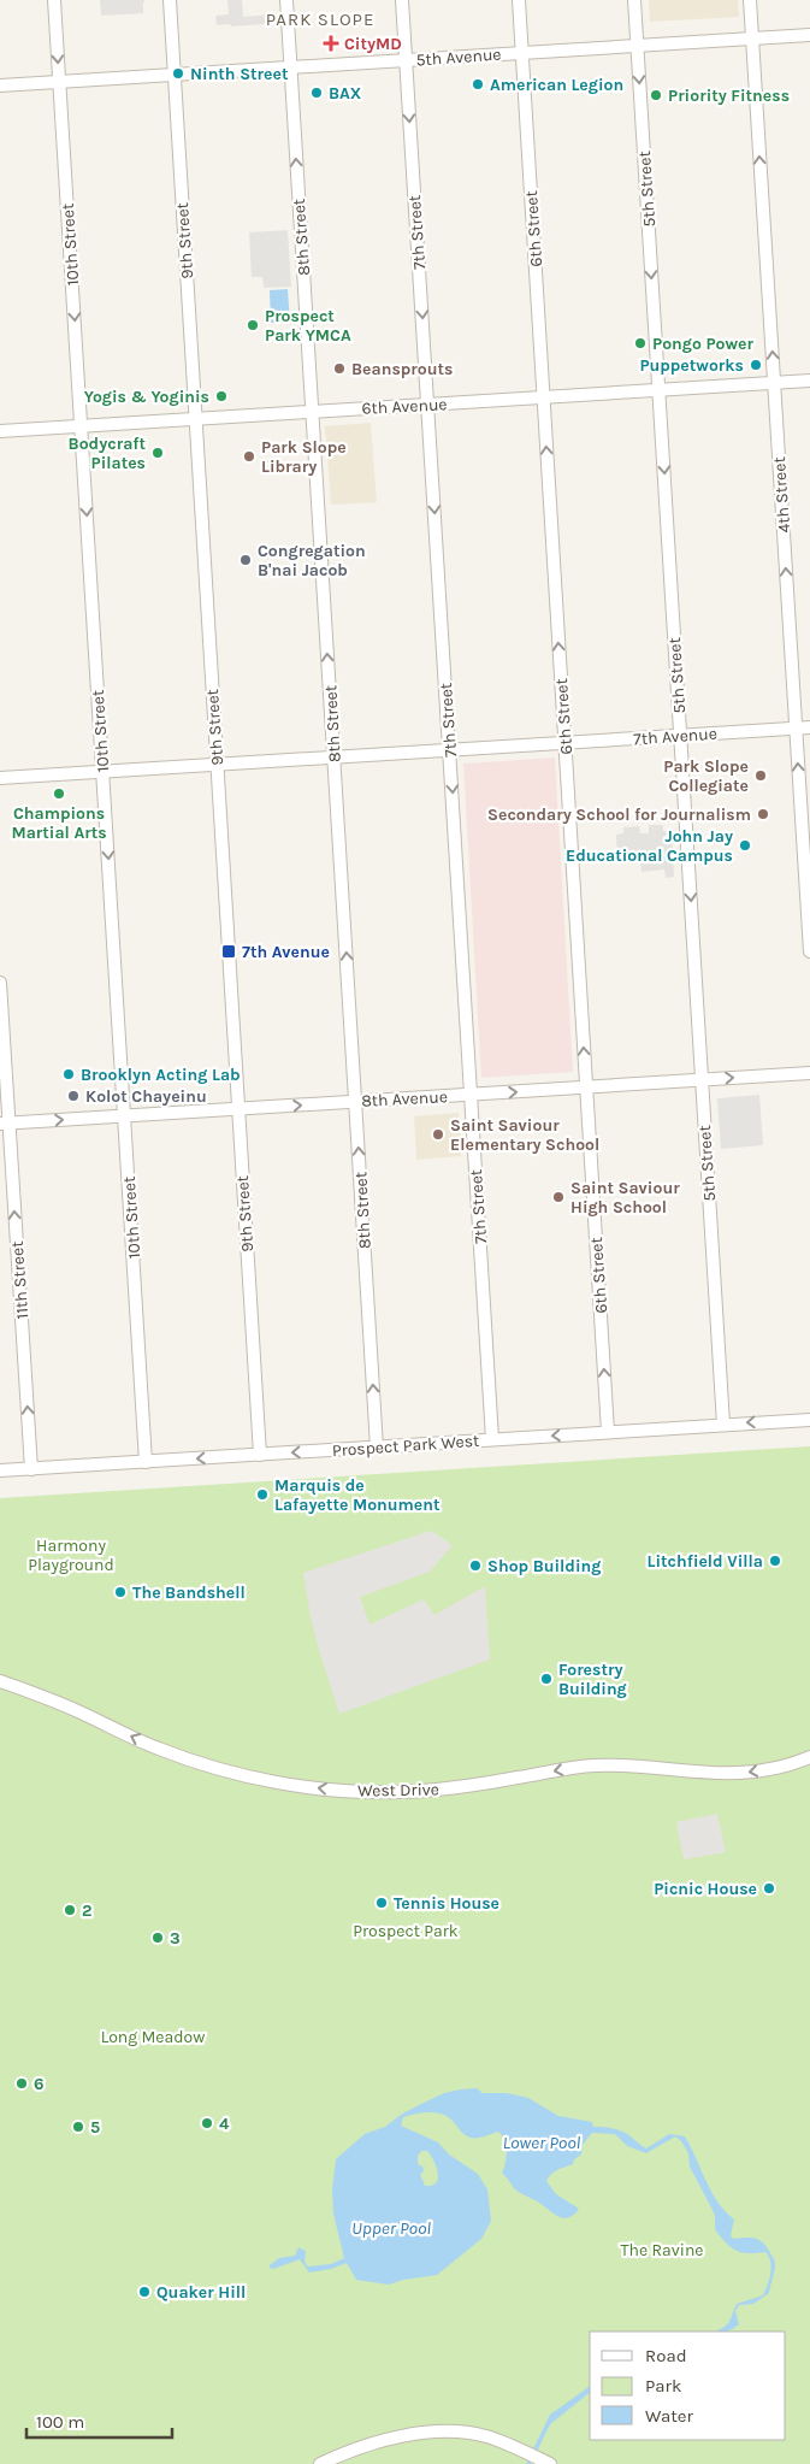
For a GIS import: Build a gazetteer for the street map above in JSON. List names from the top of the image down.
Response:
{
  "streets": {
    "street": [
      "5th Avenue",
      "5th Street",
      "6th Street",
      "7th Street",
      "8th Street",
      "9th Street",
      "10th Street",
      "6th Avenue",
      "4th Street",
      "7th Avenue",
      "8th Avenue",
      "11th Street",
      "Prospect Park West",
      "West Drive"
    ]
  },
  "crossings": [
    ["5th Avenue", "5th Street"],
    ["5th Avenue", "6th Street"],
    ["5th Avenue", "7th Street"],
    ["5th Avenue", "8th Street"],
    ["5th Avenue", "9th Street"],
    ["5th Avenue", "10th Street"],
    ["5th Avenue", "4th Street"],
    ["5th Street", "6th Avenue"],
    ["5th Street", "7th Avenue"],
    ["5th Street", "8th Avenue"],
    ["5th Street", "Prospect Park West"],
    ["6th Street", "6th Avenue"],
    ["6th Street", "7th Avenue"],
    ["6th Street", "8th Avenue"],
    ["6th Street", "Prospect Park West"],
    ["7th Street", "6th Avenue"],
    ["7th Street", "7th Avenue"],
    ["7th Street", "8th Avenue"],
    ["7th Street", "Prospect Park West"],
    ["8th Street", "6th Avenue"],
    ["8th Street", "7th Avenue"],
    ["8th Street", "8th Avenue"],
    ["8th Street", "Prospect Park West"],
    ["9th Street", "6th Avenue"],
    ["9th Street", "7th Avenue"],
    ["9th Street", "8th Avenue"],
    ["9th Street", "Prospect Park West"],
    ["10th Street", "6th Avenue"],
    ["10th Street", "7th Avenue"],
    ["10th Street", "8th Avenue"],
    ["10th Street", "Prospect Park West"],
    ["6th Avenue", "4th Street"],
    ["4th Street", "7th Avenue"],
    ["8th Avenue", "11th Street"],
    ["11th Street", "Prospect Park West"]
  ],
  "one_way": [
    "5th Street",
    "6th Street",
    "7th Street",
    "8th Street",
    "10th Street",
    "4th Street",
    "8th Avenue",
    "11th Street",
    "Prospect Park West",
    "West Drive"
  ],
  "districts": ["PARK SLOPE"],
  "water": ["Lower Pool", "Upper Pool"],
  "parks": [
    "Harmony Playground",
    "Prospect Park",
    "Long Meadow",
    "The Ravine"
  ],
  "places": {
    "health": ["CityMD"],
    "other": [
      "Ninth Street",
      "American Legion",
      "BAX",
      "Priority Fitness",
      "Prospect Park YMCA",
      "Pongo Power",
      "Puppetworks",
      "Beansprouts",
      "Yogis & Yoginis",
      "Bodycraft Pilates",
      "Park Slope Library",
      "Congregation B'nai Jacob",
      "Park Slope Collegiate",
      "Champions Martial Arts",
      "Secondary School for Journalism",
      "John Jay Educational Campus",
      "Brooklyn Acting Lab",
      "Kolot Chayeinu",
      "Saint Saviour Elementary School",
      "Saint Saviour High School",
      "Marquis de Lafayette Monument",
      "Litchfield Villa",
      "Shop Building",
      "The Bandshell",
      "Forestry Building",
      "Picnic House",
      "Tennis House",
      "2",
      "3",
      "6",
      "4",
      "5",
      "Quaker Hill"
    ],
    "transit": ["7th Avenue"]
  },
  "legend": ["Road", "Park", "Water"],
  "scale_bar": "100 m"
}
